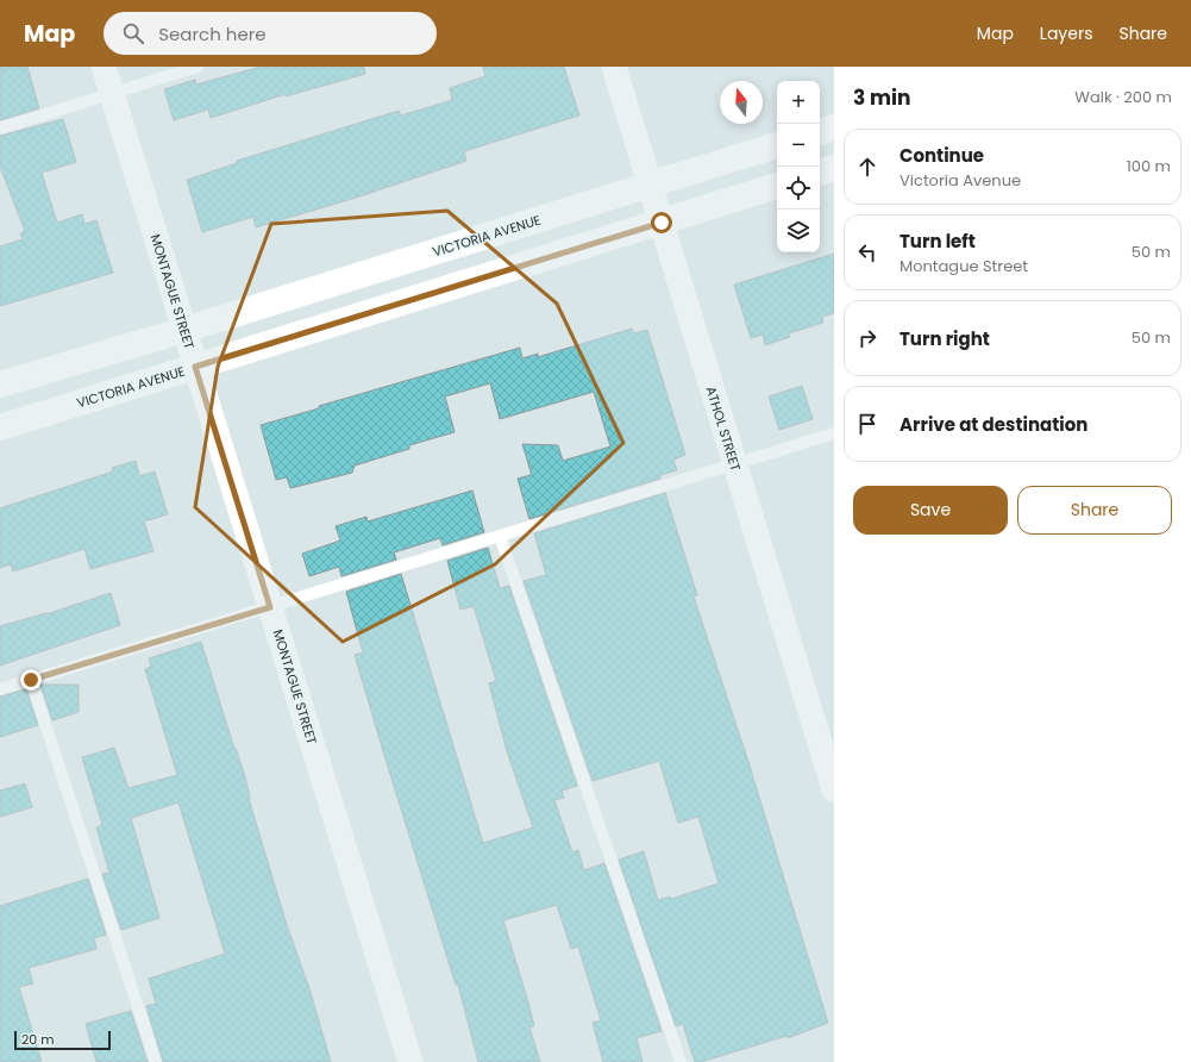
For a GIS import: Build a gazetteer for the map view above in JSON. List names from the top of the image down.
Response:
{
  "streets": {
    "street": ["VICTORIA AVENUE", "MONTAGUE STREET", "ATHOL STREET"]
  },
  "crossings": [
    ["VICTORIA AVENUE", "MONTAGUE STREET"],
    ["VICTORIA AVENUE", "ATHOL STREET"]
  ],
  "scale_bar": "20 m",
  "north": "top",
  "page": {
    "header": "Map",
    "search": "Search here",
    "nav": ["Map", "Layers", "Share"],
    "heading": ["3 min", "Walk · 200 m"],
    "map_buttons": ["+", "−"],
    "list": [
      ["Continue", "Victoria Avenue", "100 m"],
      ["Turn left", "Montague Street", "50 m"],
      ["Turn right", "50 m"],
      "Arrive at destination"
    ],
    "buttons": ["Save", "Share"],
    "scale": "20 m"
  }
}
